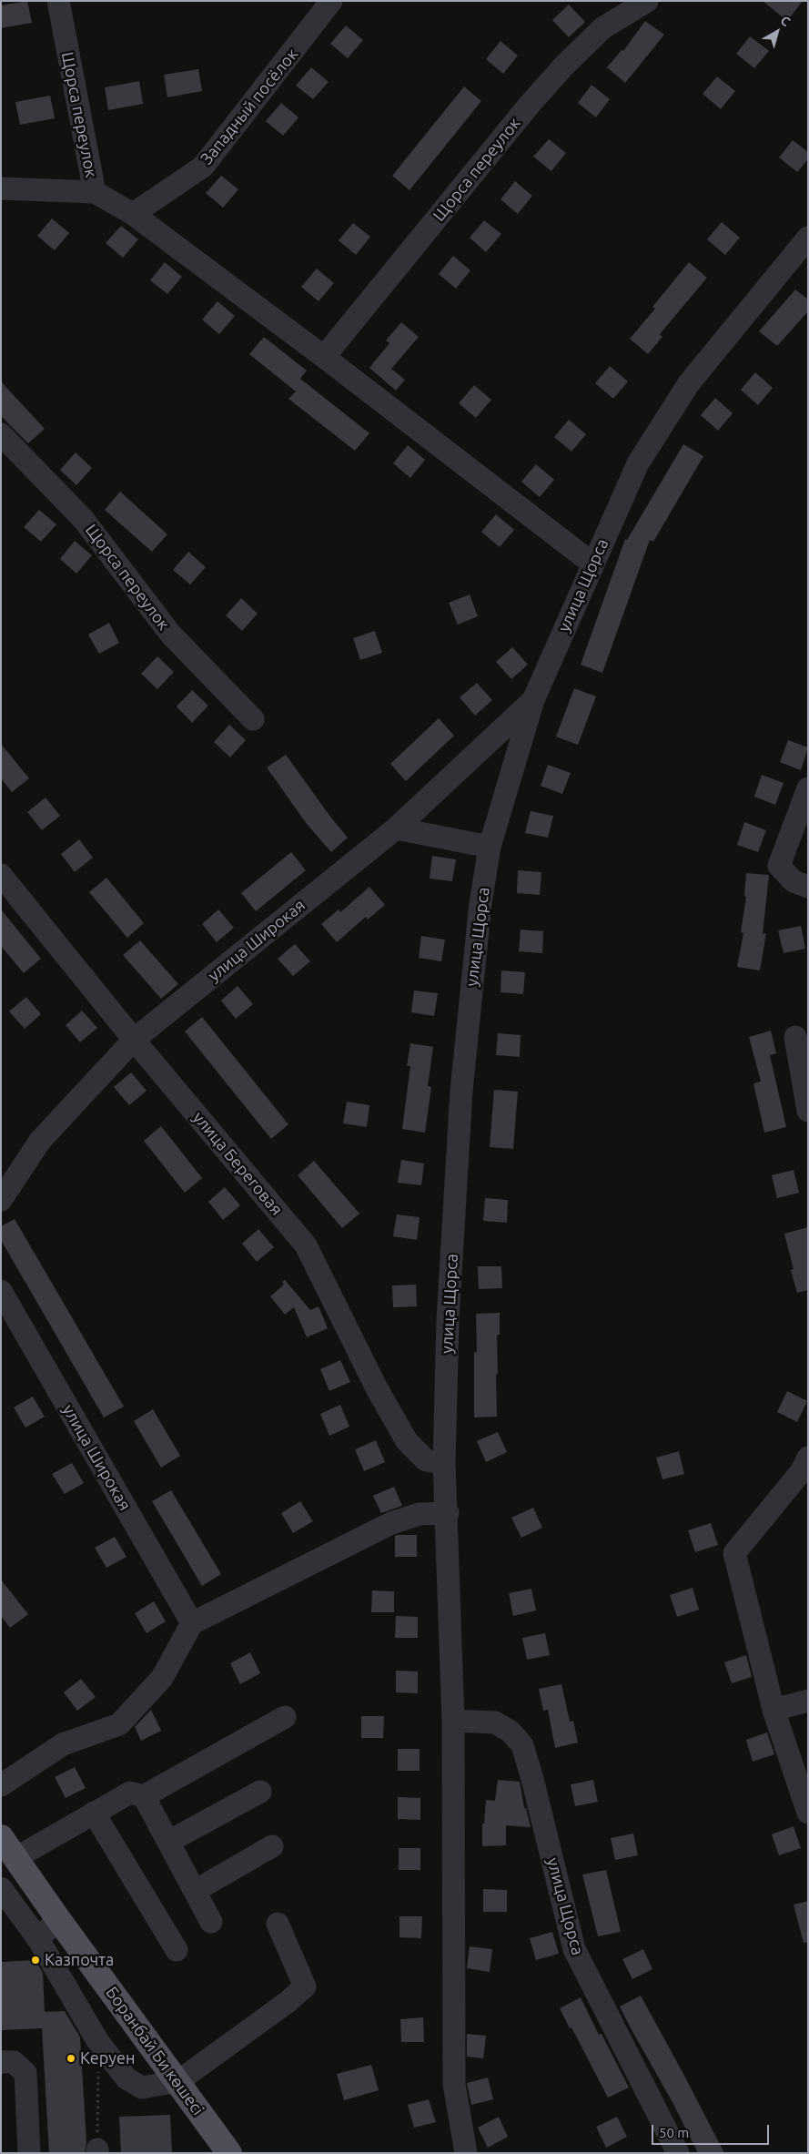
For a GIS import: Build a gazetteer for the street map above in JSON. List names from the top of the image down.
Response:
{
  "streets": {
    "main road": ["Боранбай Би көшесі"],
    "street": [
      "Западный посёлок",
      "Щорса переулок",
      "улица Щорса",
      "улица Широкая",
      "улица Береговая"
    ]
  },
  "crossings": [
    ["Западный посёлок", "Щорса переулок"],
    ["Щорса переулок", "улица Щорса"],
    ["улица Щорса", "улица Широкая"],
    ["улица Щорса", "улица Береговая"],
    ["улица Широкая", "улица Береговая"]
  ],
  "places": ["Казпочта", "Керуен"],
  "scale_bar": "50 m",
  "north": "top right"
}
